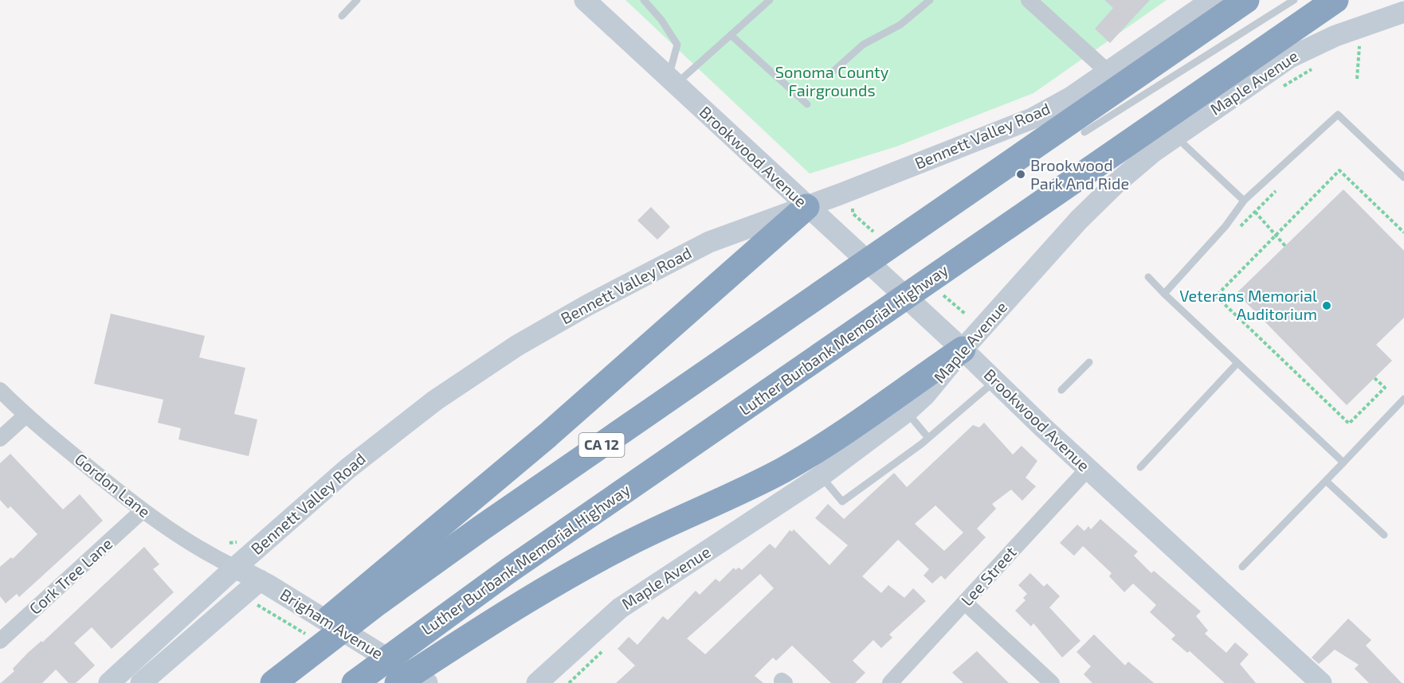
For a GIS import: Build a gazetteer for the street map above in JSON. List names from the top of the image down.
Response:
{
  "streets": {
    "highway": ["Luther Burbank Memorial Highway", "CA 12"],
    "street": [
      "Maple Avenue",
      "Bennett Valley Road",
      "Brookwood Avenue",
      "Gordon Lane",
      "Cork Tree Lane",
      "Lee Street",
      "Brigham Avenue"
    ]
  },
  "crossings": [
    ["Maple Avenue", "Brookwood Avenue"],
    ["Bennett Valley Road", "Brookwood Avenue"],
    ["Bennett Valley Road", "Gordon Lane"],
    ["Bennett Valley Road", "Brigham Avenue"],
    ["Brookwood Avenue", "Lee Street"],
    ["Gordon Lane", "Cork Tree Lane"],
    ["Gordon Lane", "Brigham Avenue"]
  ],
  "parks": ["Sonoma County Fairgrounds"],
  "places": ["Brookwood Park And Ride", "Veterans Memorial Auditorium"]
}
